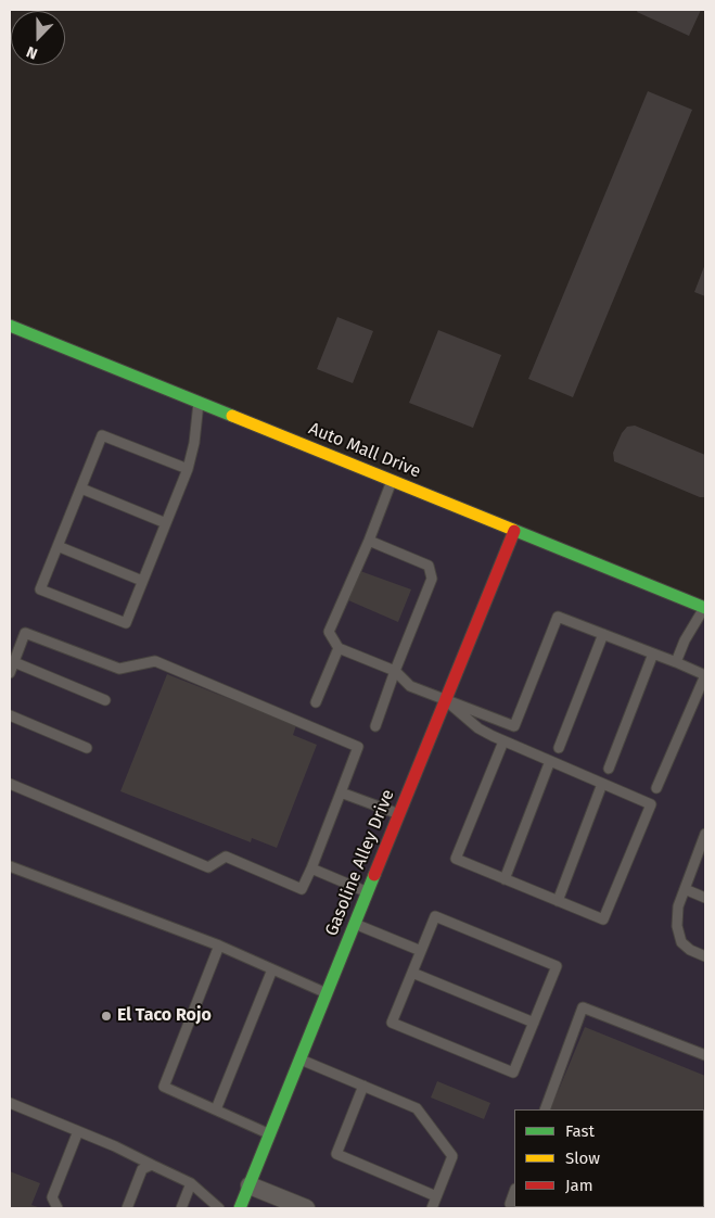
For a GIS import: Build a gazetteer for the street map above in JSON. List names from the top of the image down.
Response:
{
  "streets": {
    "street": ["Auto Mall Drive", "Gasoline Alley Drive"]
  },
  "crossings": [
    ["Auto Mall Drive", "Gasoline Alley Drive"]
  ],
  "places": ["El Taco Rojo"],
  "legend": ["Fast", "Slow", "Jam"],
  "north": "bottom"
}
